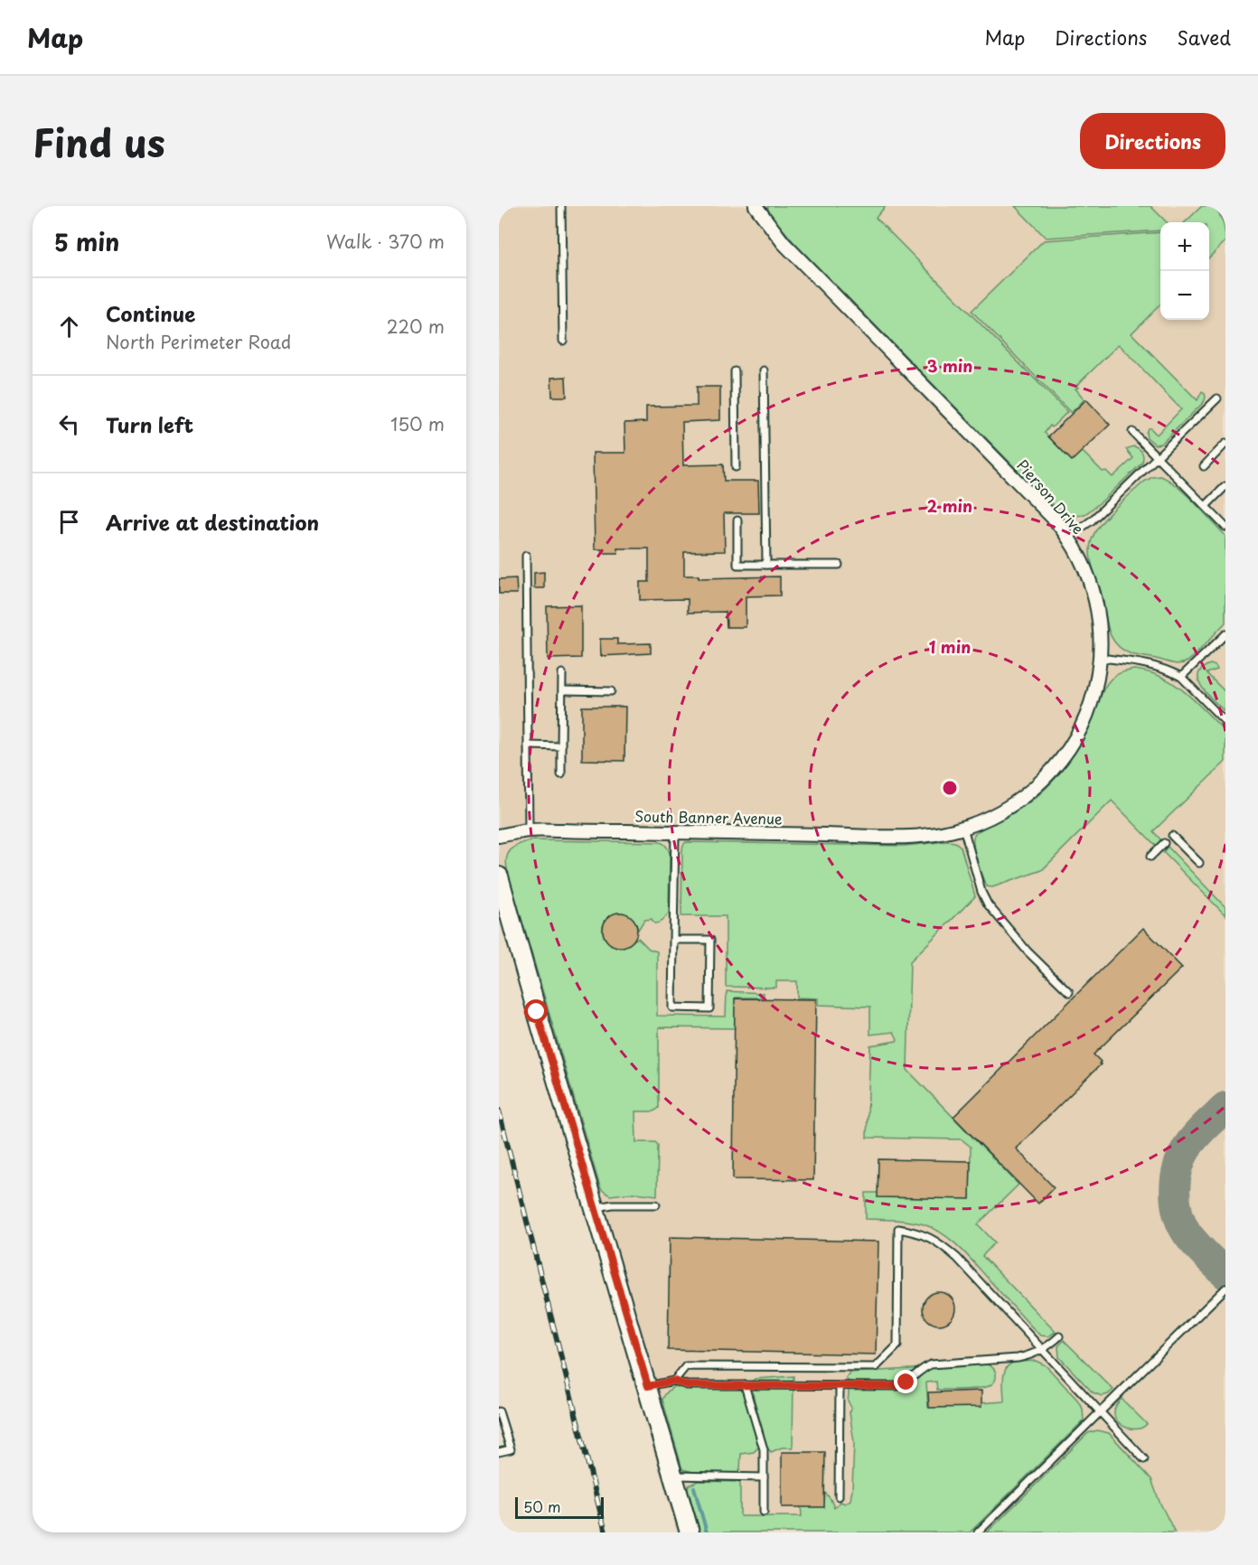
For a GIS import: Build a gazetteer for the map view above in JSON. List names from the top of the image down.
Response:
{
  "streets": {
    "street": ["Pierson Drive", "South Banner Avenue"]
  },
  "crossings": [
    ["Pierson Drive", "South Banner Avenue"]
  ],
  "scale_bar": "50 m",
  "page": {
    "header": "Map",
    "nav": ["Map", "Directions", "Saved"],
    "title": "Find us",
    "buttons": "Directions",
    "heading": ["5 min", "Walk · 370 m"],
    "map_buttons": ["+", "−"],
    "list": [
      ["Continue", "North Perimeter Road", "220 m"],
      ["Turn left", "150 m"],
      "Arrive at destination"
    ],
    "scale": "50 m"
  },
  "rings": ["3 min", "2 min", "1 min"]
}
